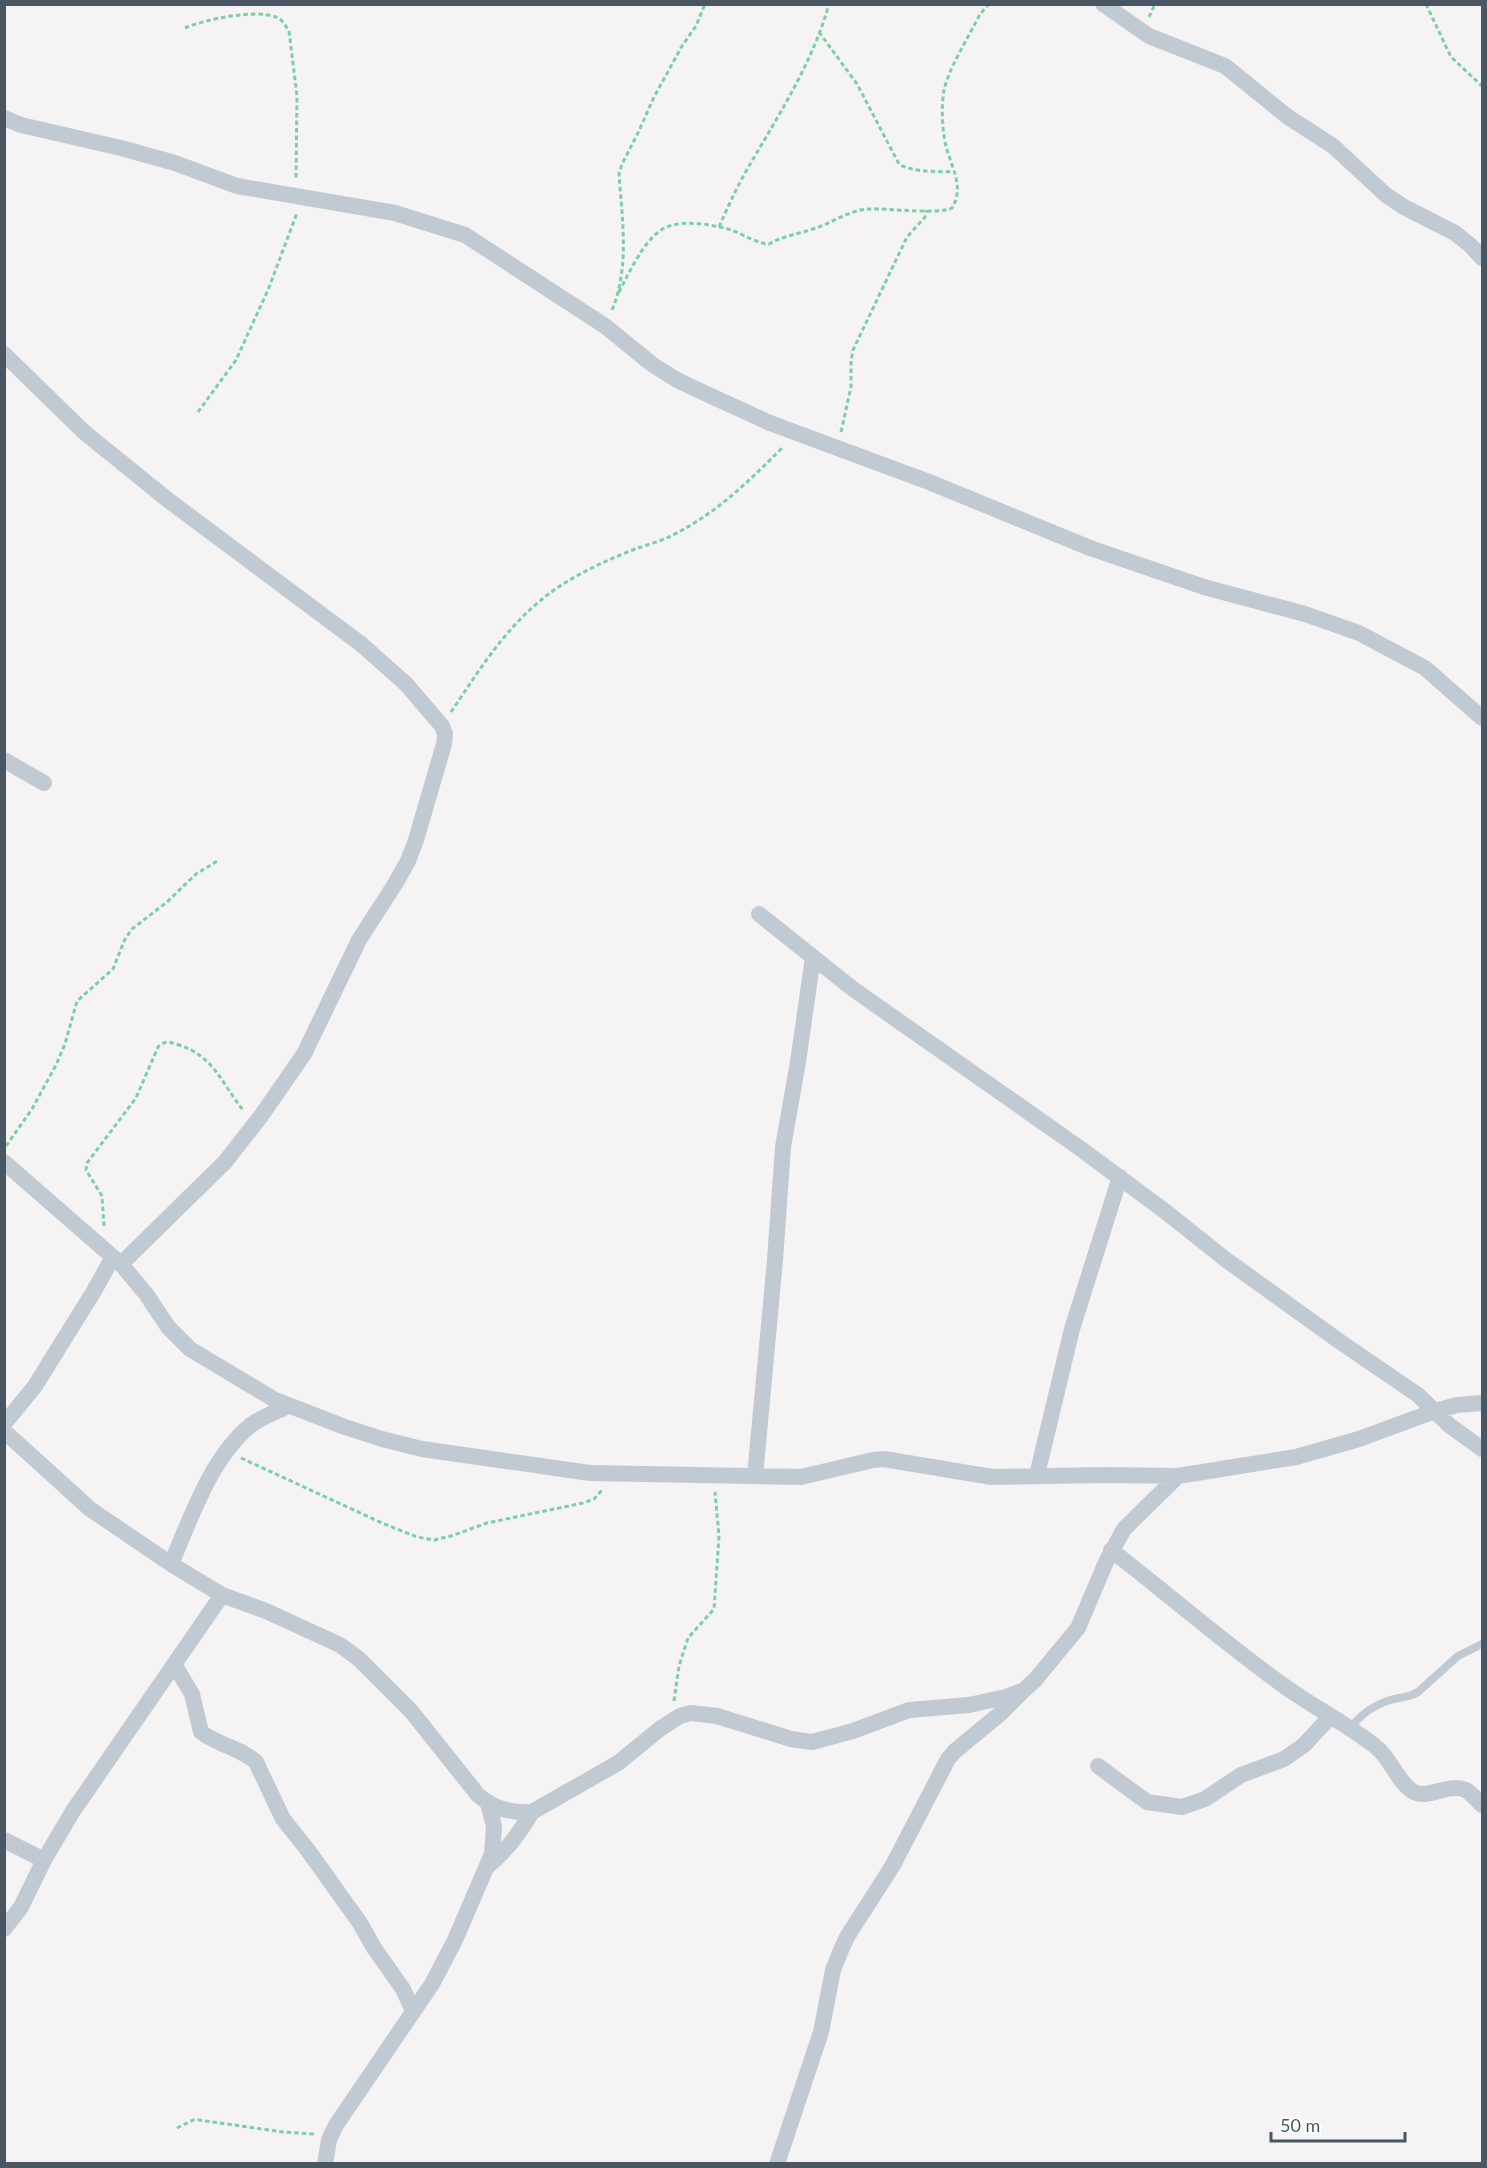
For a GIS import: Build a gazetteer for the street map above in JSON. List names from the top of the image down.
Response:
{
  "scale_bar": "50 m"
}
